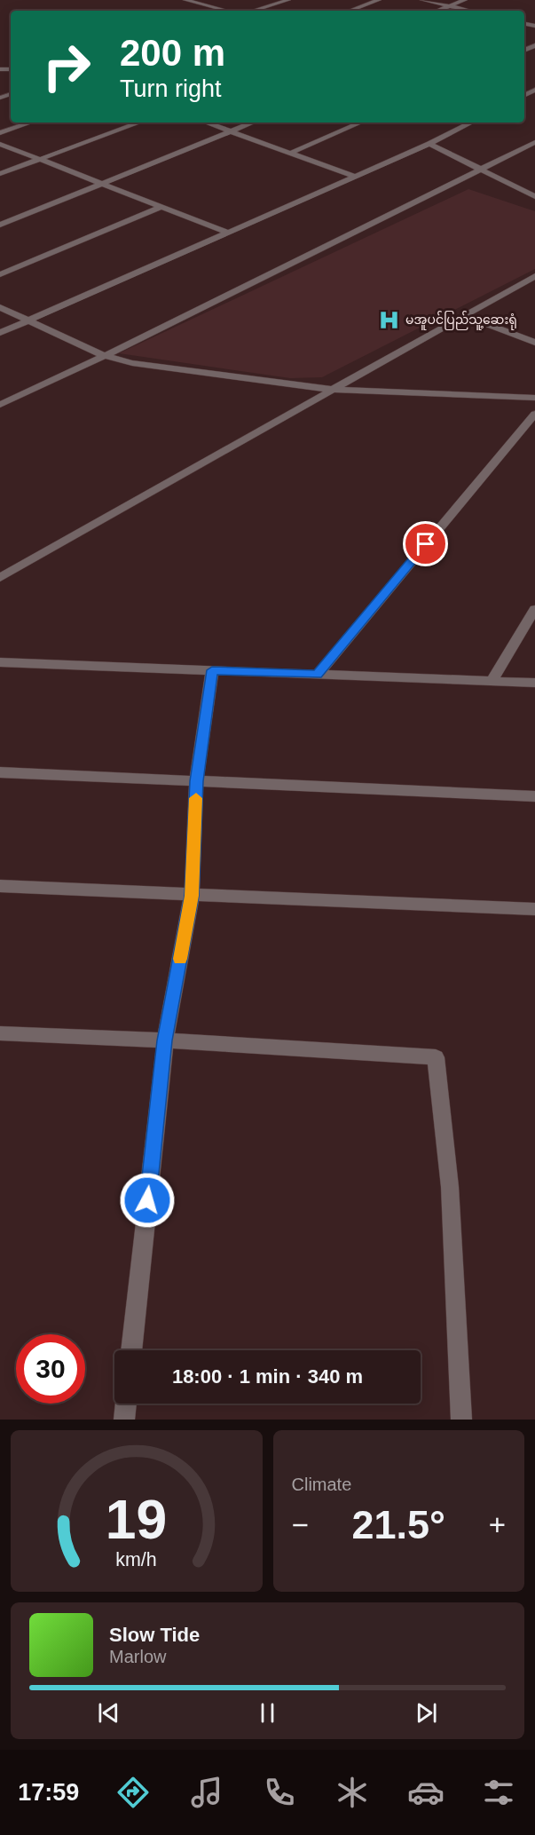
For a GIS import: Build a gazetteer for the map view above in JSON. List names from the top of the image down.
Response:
{
  "places": {
    "hospital": ["မအူပင်ပြည်သူ့ဆေးရုံ"]
  },
  "page": {
    "turn": ["200 m", "Turn right"],
    "limit": "30",
    "trip": "18:00 · 1 min · 340 m",
    "tile": "Climate",
    "heat": ["−", "21.5°", "+"],
    "song": ["Slow Tide", "Marlow"],
    "tabs": "17:59",
    "gauge": ["19", "km/h"]
  }
}
